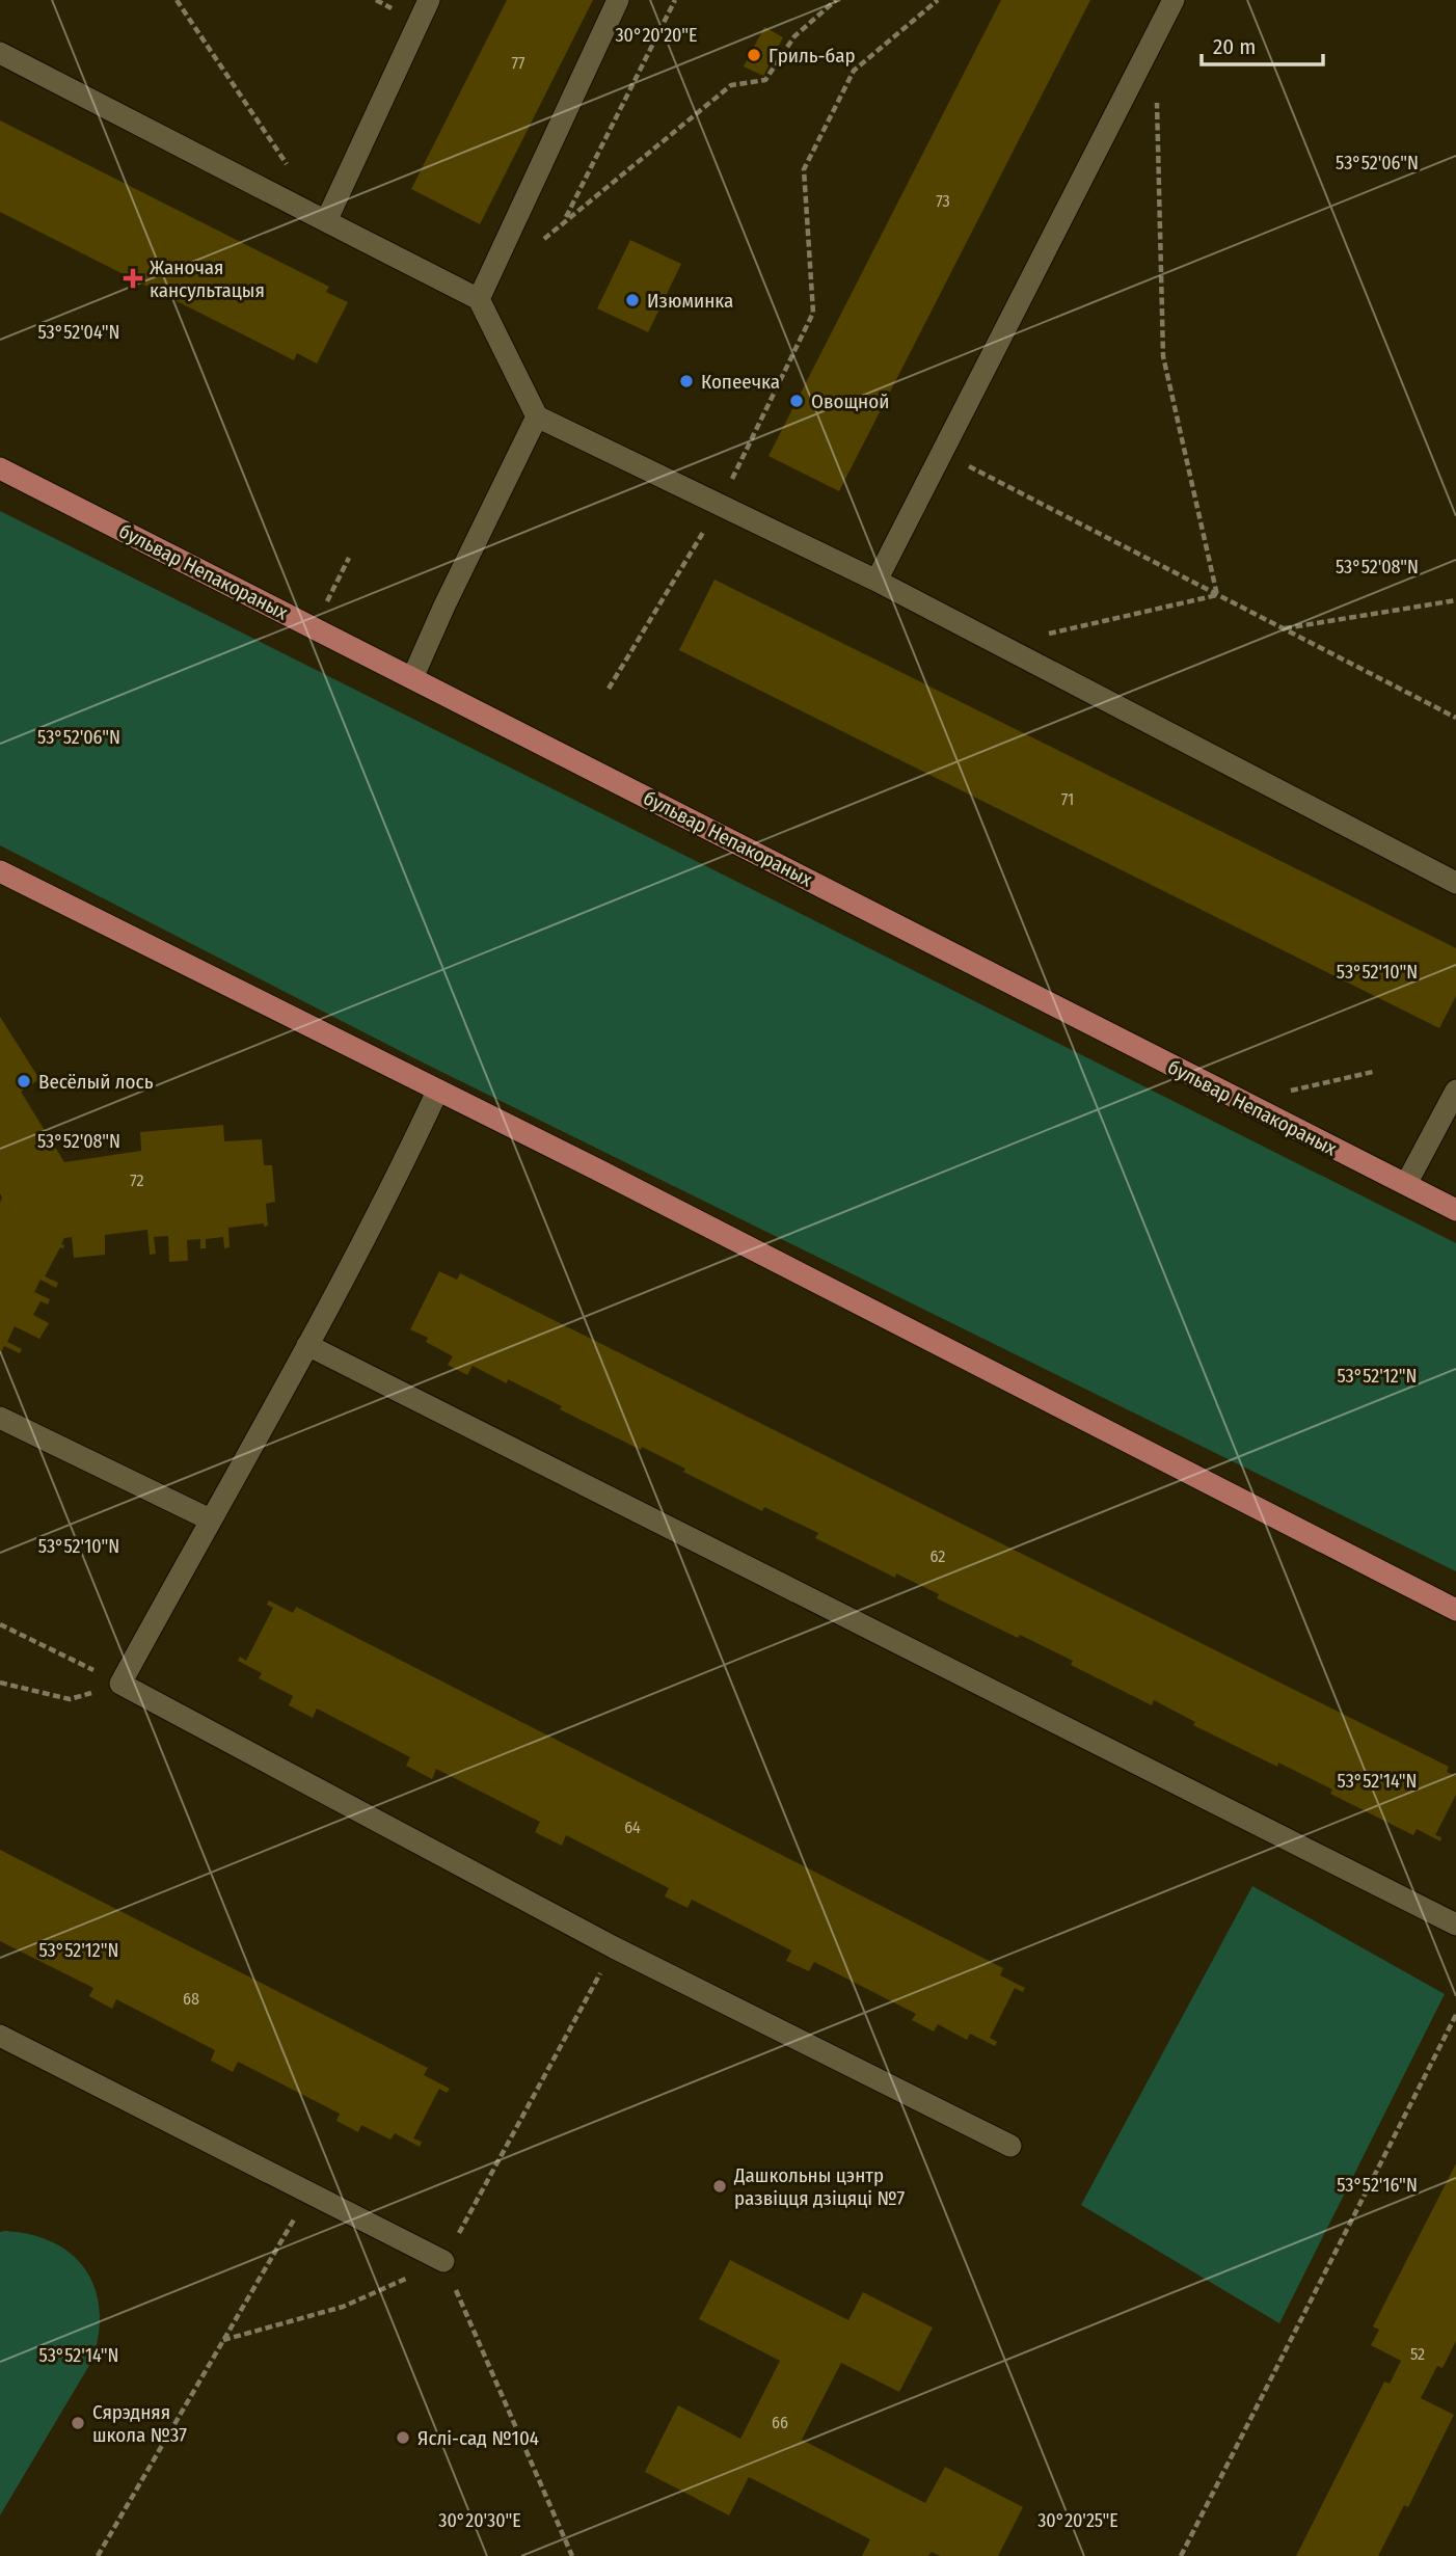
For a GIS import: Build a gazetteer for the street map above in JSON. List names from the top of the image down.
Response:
{
  "streets": {
    "main road": ["бульвар Непакораных"]
  },
  "places": {
    "other": [
      "Гриль-бар",
      "Изюминка",
      "Копеечка",
      "Овощной",
      "Весёлый лось",
      "Дашкольны цэнтр развіцця дзіцяці №7",
      "Сярэдняя школа №37",
      "Яслі-сад №104"
    ],
    "health": ["Жаночая кансультацыя"]
  },
  "house_numbers": [
    "77",
    "73",
    "71",
    "72",
    "62",
    "64",
    "68",
    "52",
    "66"
  ],
  "scale_bar": "20 m",
  "coordinates": [
    "30°20'20\"E",
    "53°52'06\"N",
    "53°52'04\"N",
    "53°52'08\"N",
    "53°52'10\"N",
    "53°52'12\"N",
    "53°52'14\"N",
    "53°52'16\"N",
    "30°20'30\"E",
    "30°20'25\"E"
  ]
}
